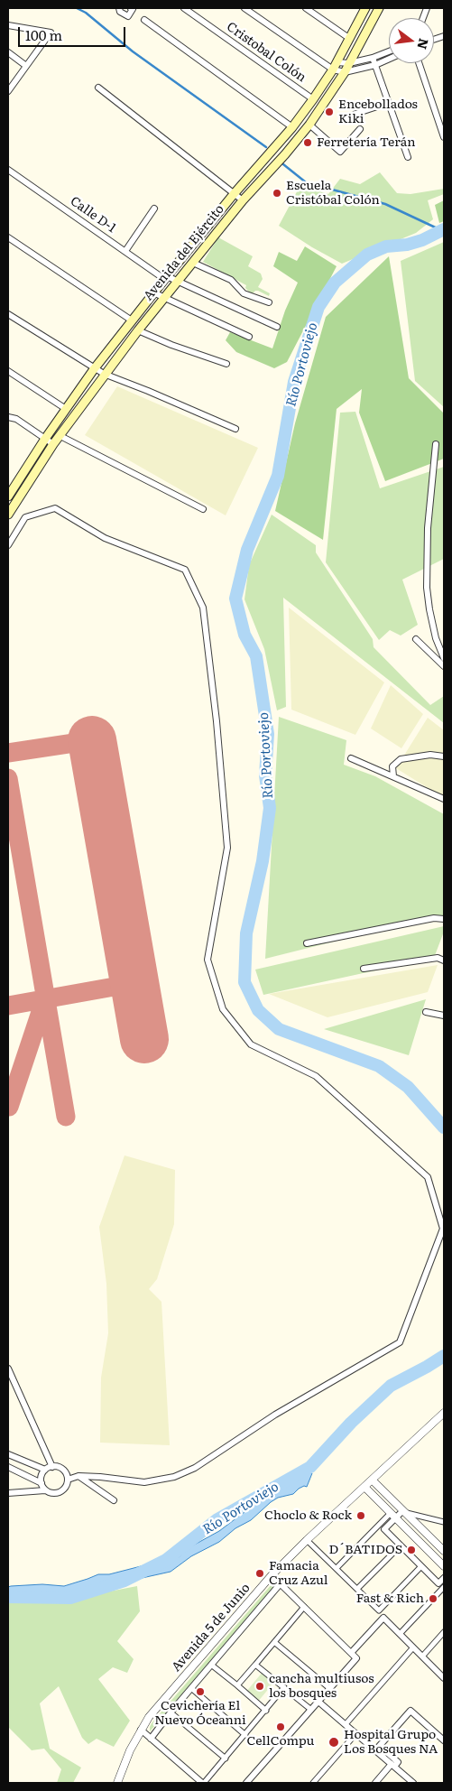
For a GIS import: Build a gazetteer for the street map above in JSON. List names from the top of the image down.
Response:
{
  "streets": {
    "main road": ["Avenida del Ejército"],
    "street": ["Cristobal Colón", "Calle D-1", "Avenida 5 de Junio"]
  },
  "crossings": [
    ["Cristobal Colón", "Avenida del Ejército"],
    ["Calle D-1", "Avenida del Ejército"]
  ],
  "water": ["Río Portoviejo"],
  "places": [
    "Encebollados Kiki",
    "Ferretería Terán",
    "Escuela Cristóbal Colón",
    "Choclo & Rock",
    "D´BATIDOS",
    "Famacia Cruz Azul",
    "Fast & Rich",
    "cancha multiusos los bosques",
    "Cevichería El Nuevo Óceanni",
    "CellCompu",
    "Hospital Grupo Los Bosques NA"
  ],
  "scale_bar": "100 m",
  "north": "right"
}
